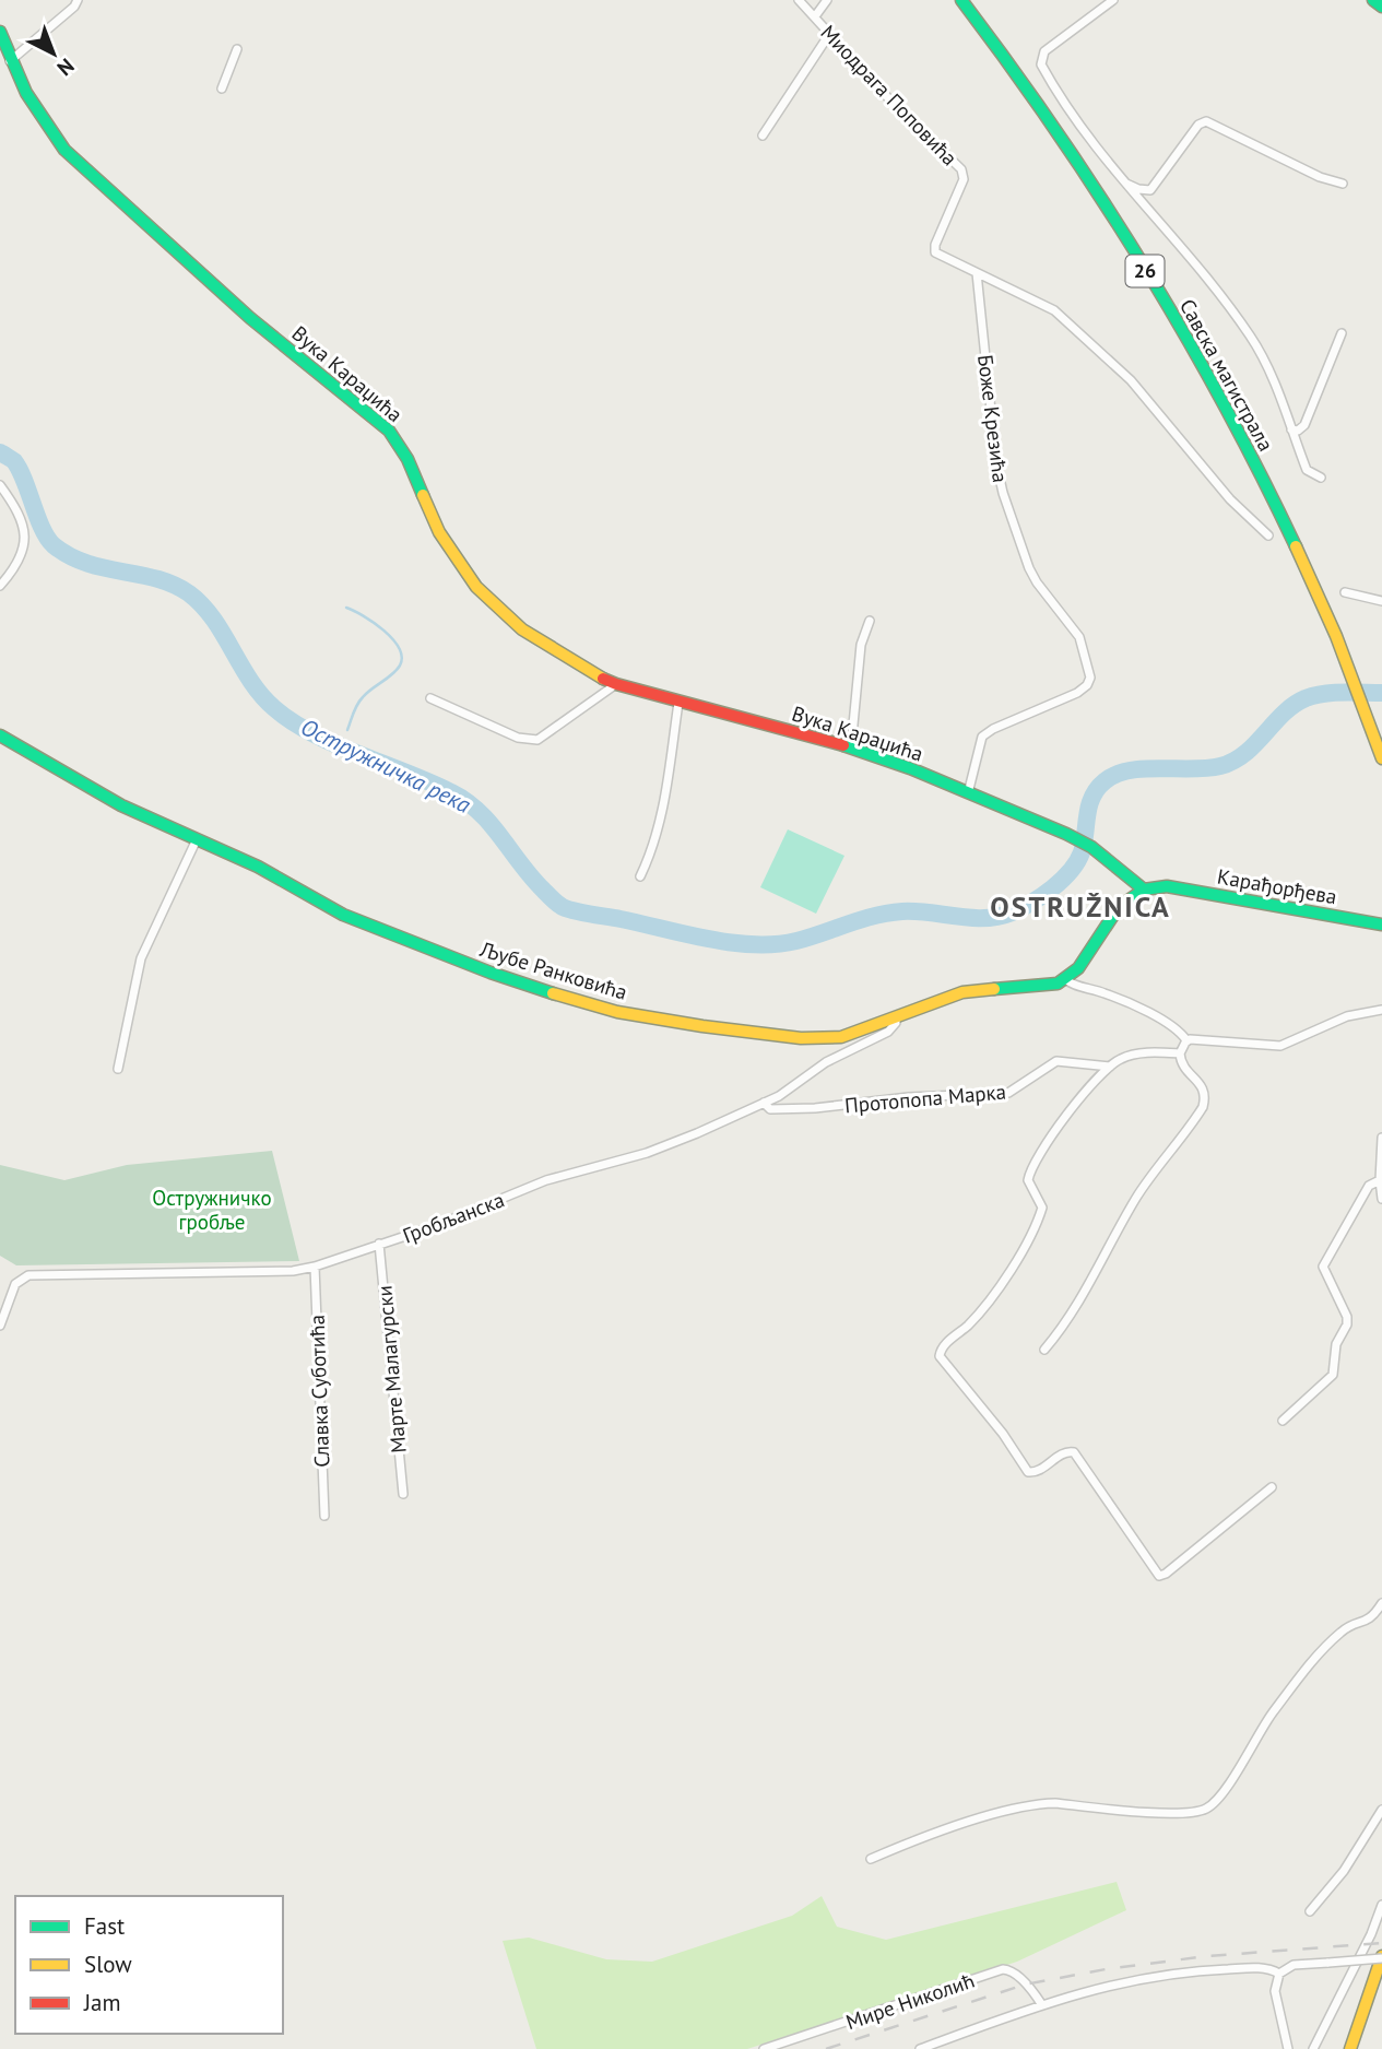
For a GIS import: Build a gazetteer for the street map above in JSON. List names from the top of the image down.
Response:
{
  "streets": {
    "street": [
      "Миодрага Поповића",
      "26",
      "Вука Караџића",
      "Савска магистрала",
      "Боже Крезића",
      "Карађорђева",
      "Љубе Ранковића",
      "Протопопа Марка",
      "Гробљанска",
      "Марте Малагурски",
      "Славка Суботића",
      "Мире Николић"
    ]
  },
  "crossings": [
    ["Миодрага Поповића", "Боже Крезића"],
    ["Вука Караџића", "Боже Крезића"],
    ["Вука Караџића", "Карађорђева"],
    ["Љубе Ранковића", "Гробљанска"],
    ["Протопопа Марка", "Гробљанска"],
    ["Гробљанска", "Марте Малагурски"],
    ["Гробљанска", "Славка Суботића"]
  ],
  "districts": ["OSTRUŽNICA"],
  "water": ["Остружничка река"],
  "parks": ["Остружничко гробље"],
  "legend": ["Fast", "Slow", "Jam"],
  "north": "bottom right"
}
